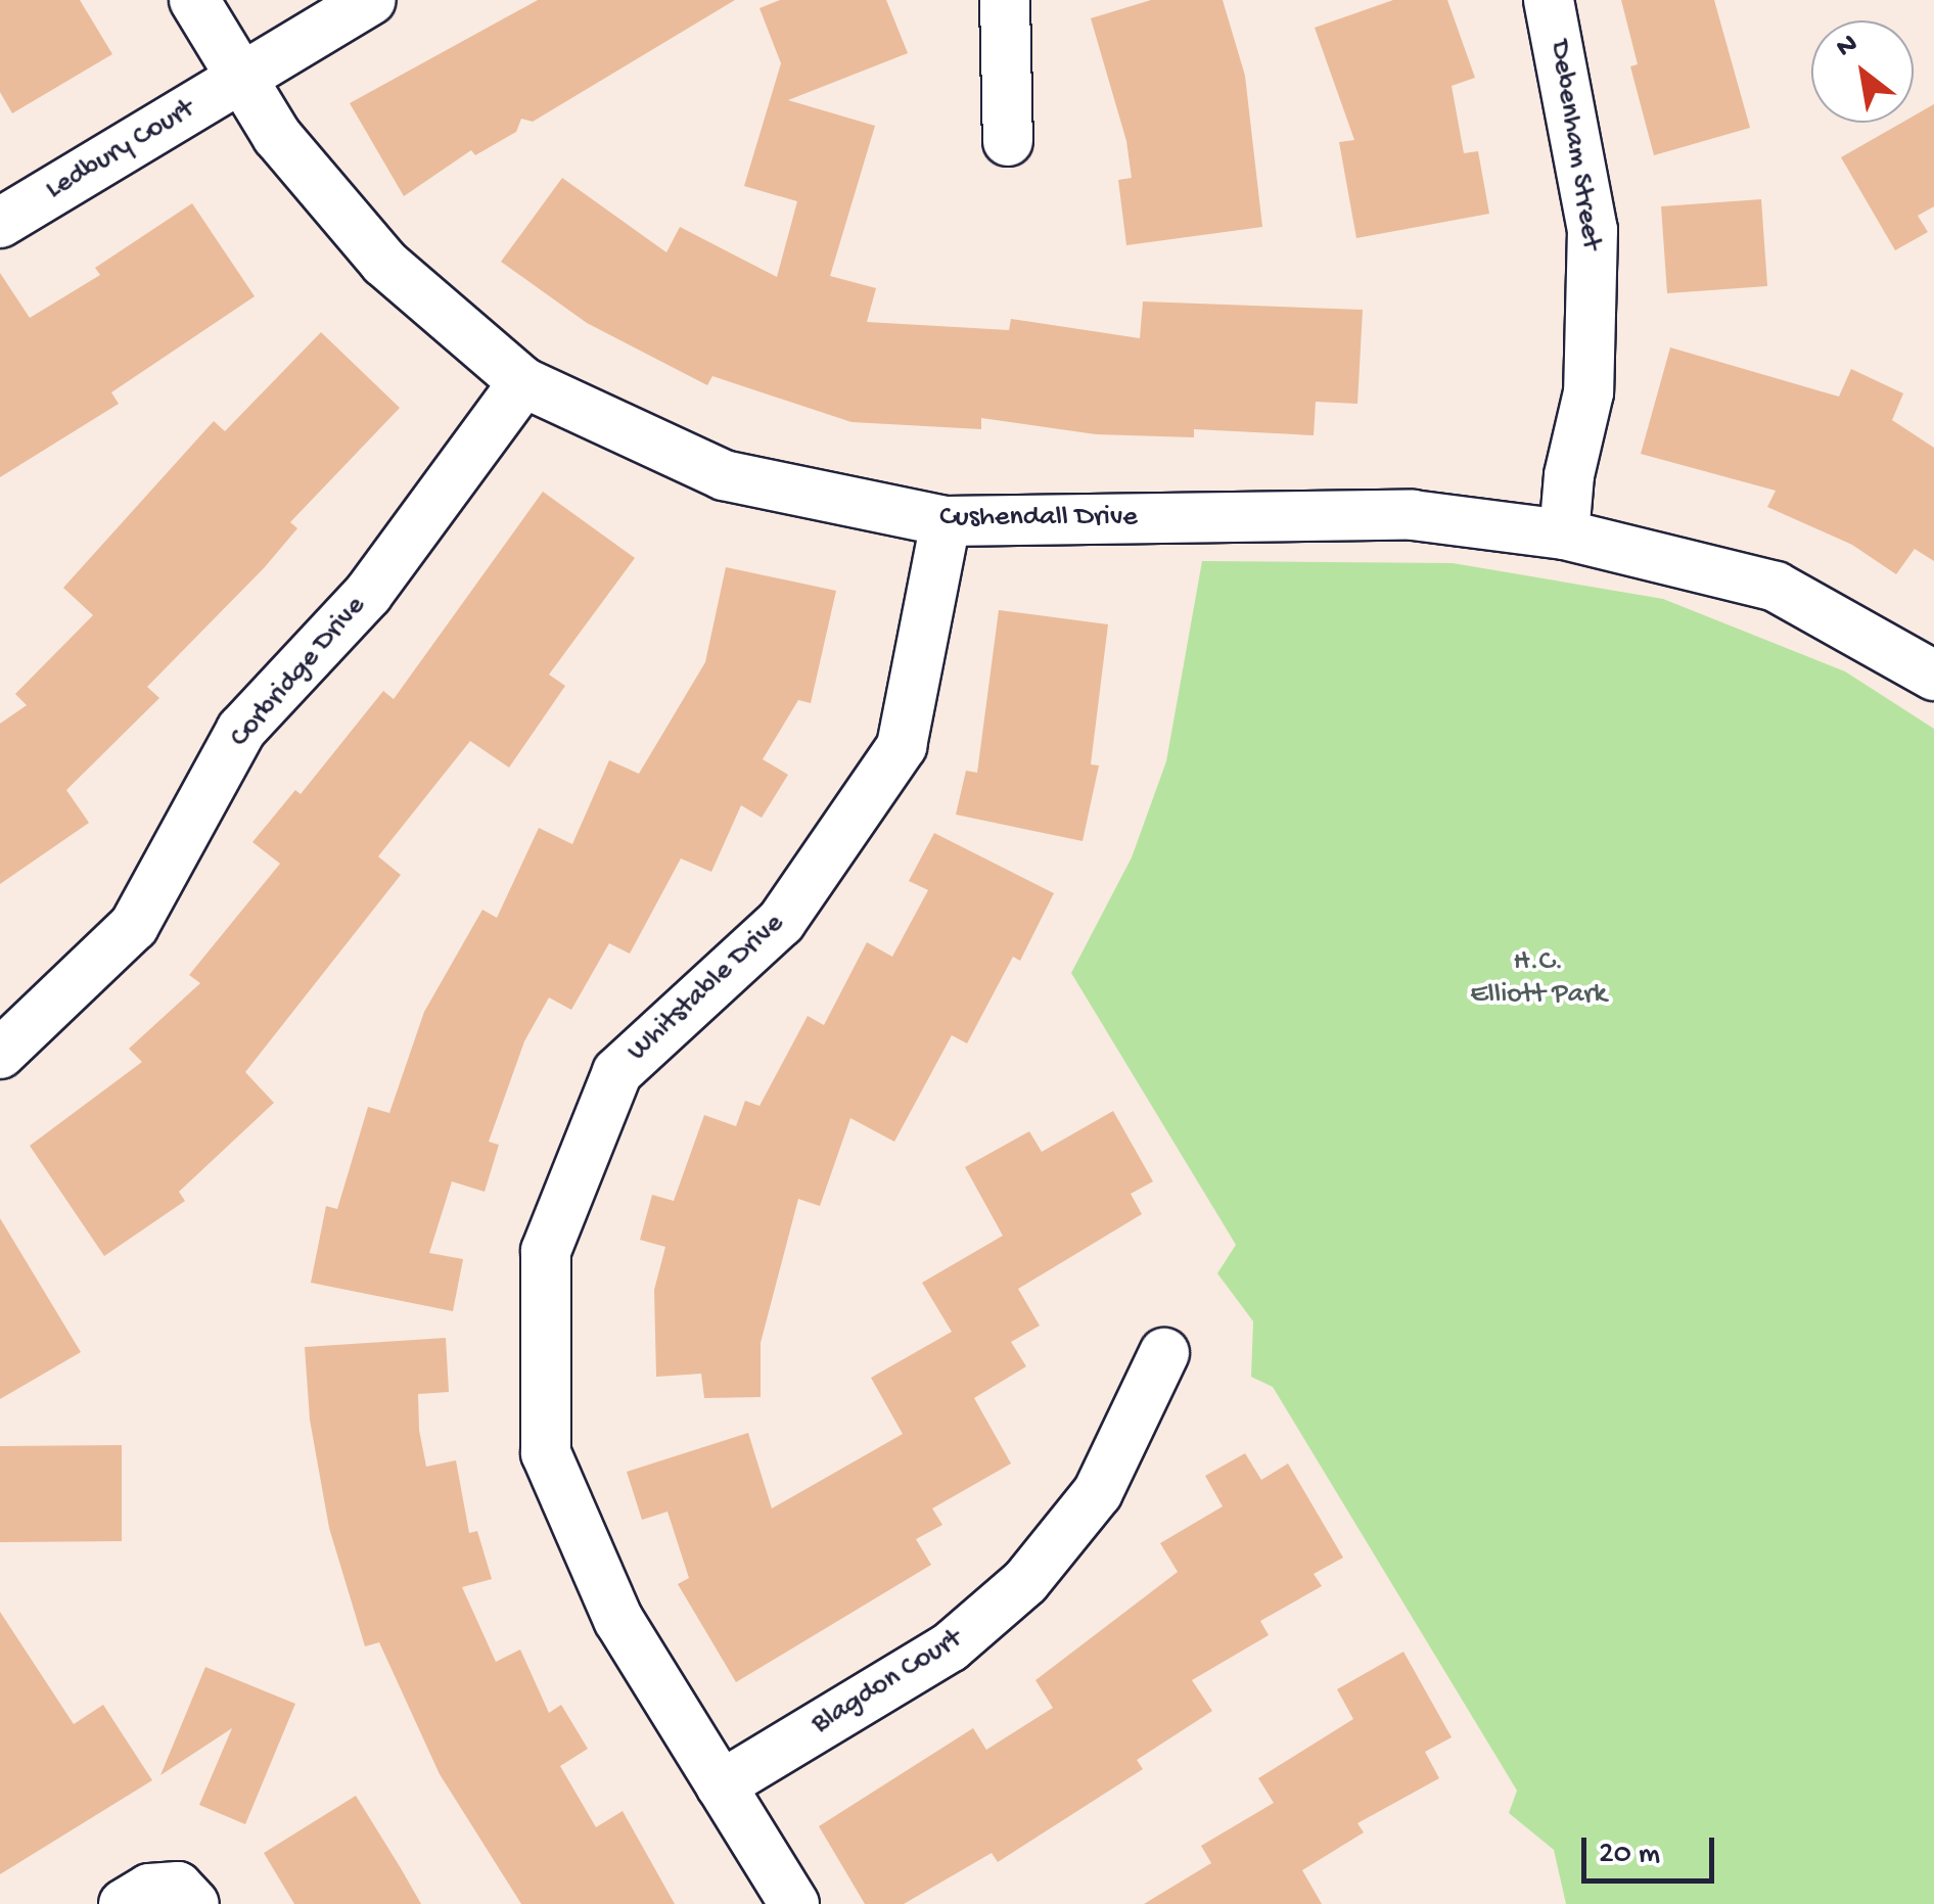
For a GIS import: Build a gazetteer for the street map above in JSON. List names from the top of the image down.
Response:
{
  "streets": {
    "street": [
      "Debenham Street",
      "Ledbury Court",
      "Cushendall Drive",
      "Corbridge Drive",
      "Whitstable Drive",
      "Blagdon Court"
    ]
  },
  "crossings": [
    ["Debenham Street", "Cushendall Drive"],
    ["Ledbury Court", "Cushendall Drive"],
    ["Cushendall Drive", "Corbridge Drive"],
    ["Cushendall Drive", "Whitstable Drive"],
    ["Whitstable Drive", "Blagdon Court"]
  ],
  "parks": ["H.C. Elliott Park"],
  "scale_bar": "20 m",
  "north": "top left"
}
